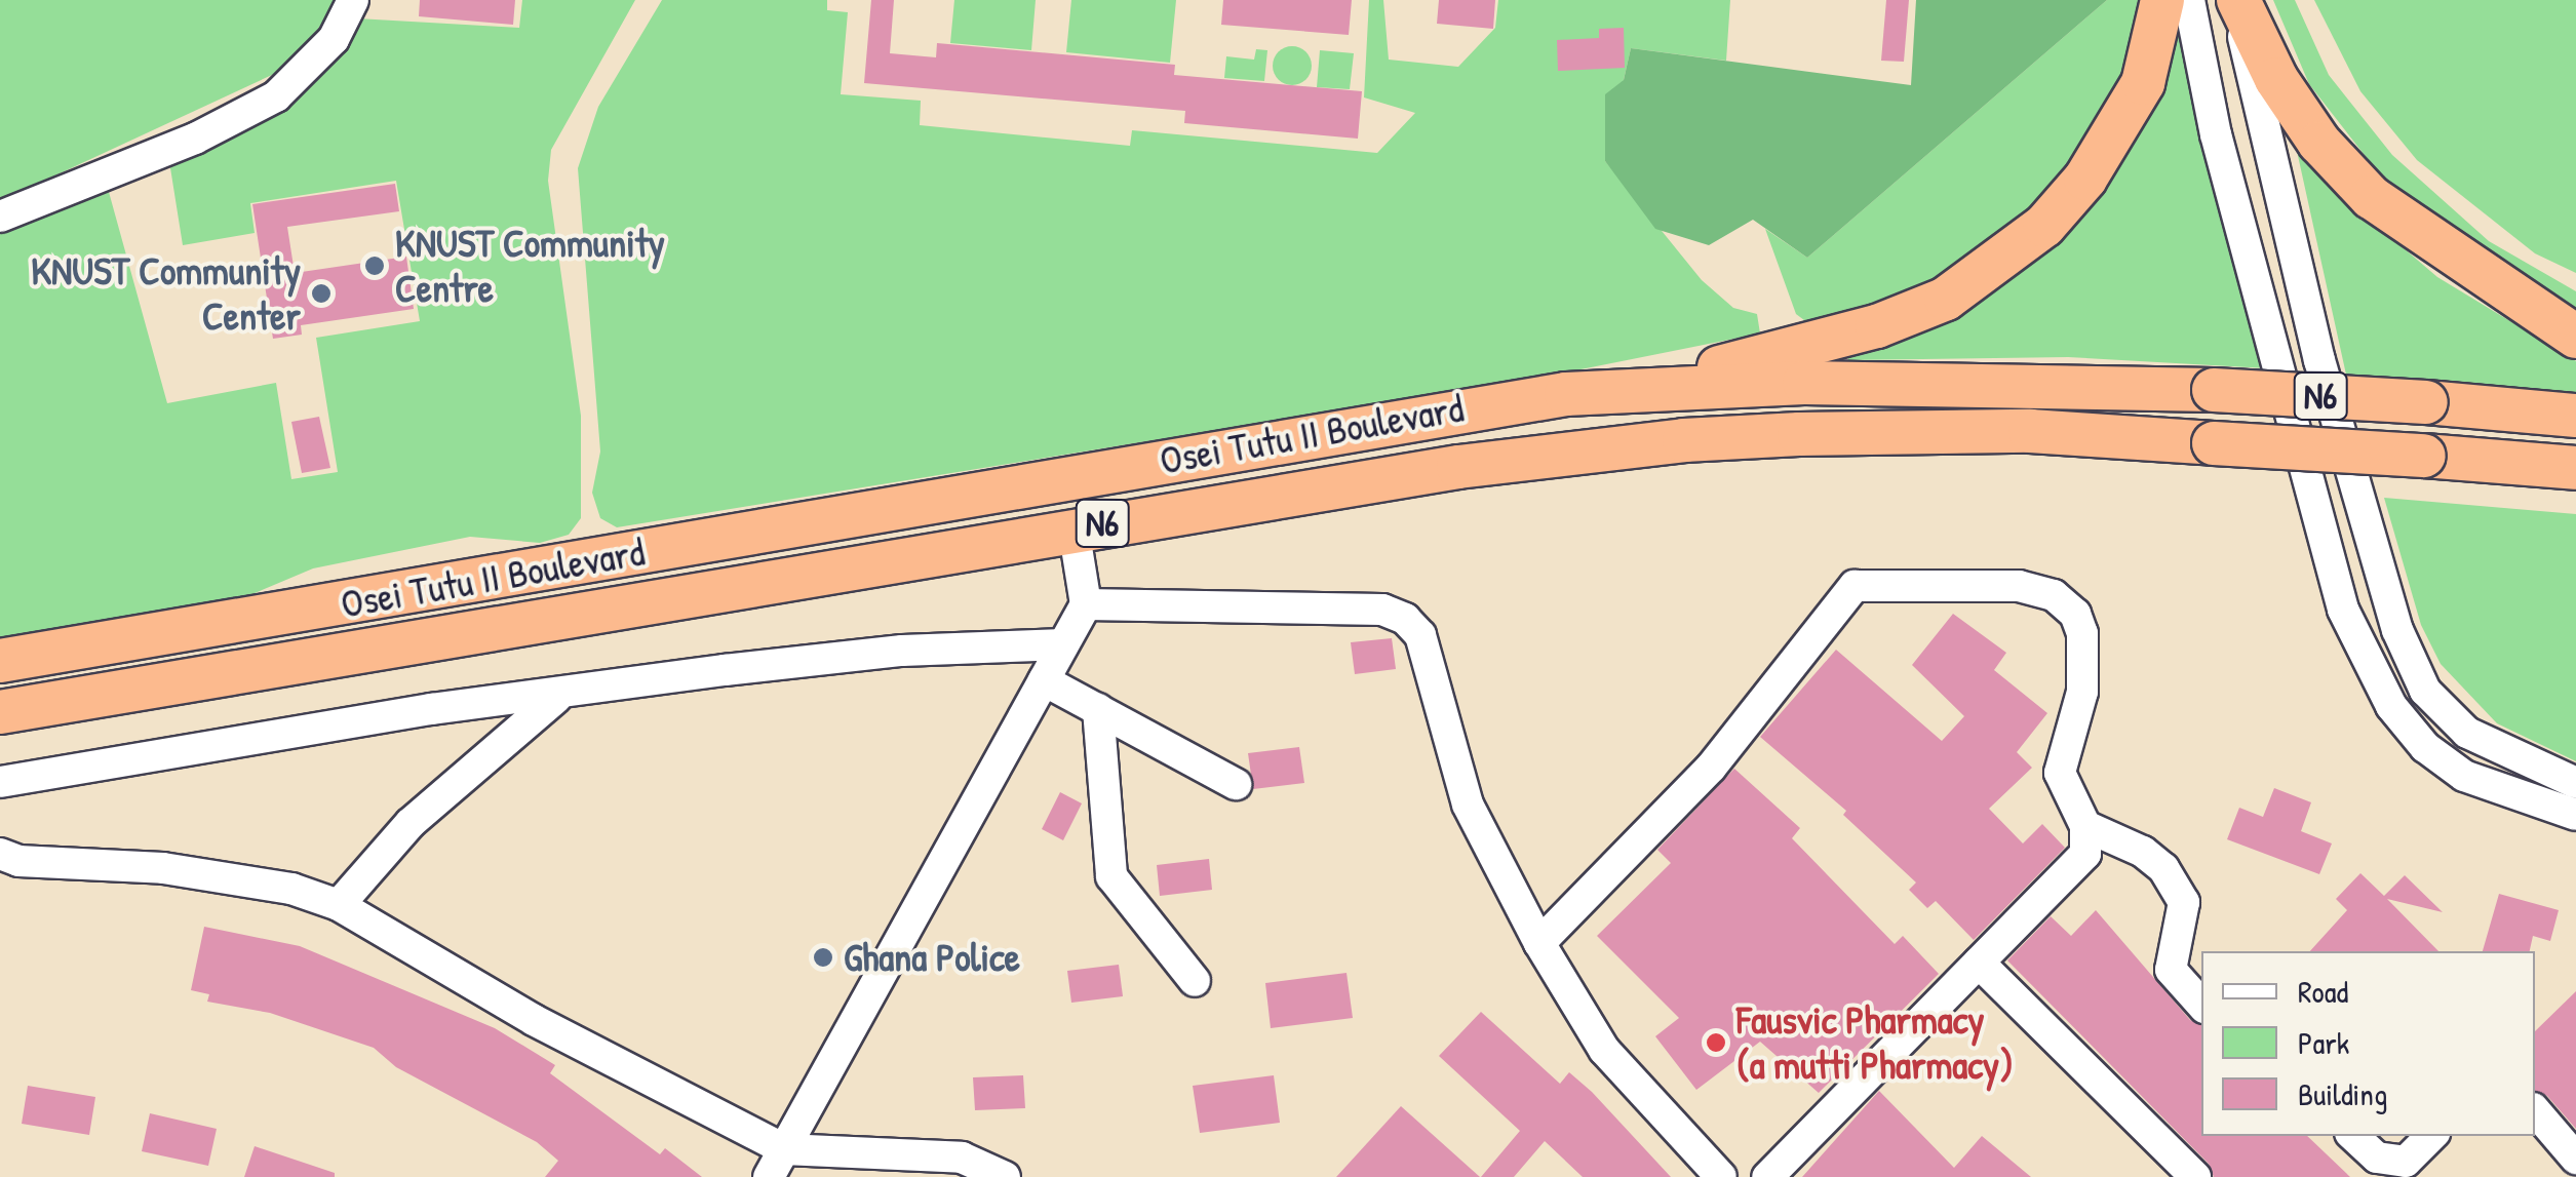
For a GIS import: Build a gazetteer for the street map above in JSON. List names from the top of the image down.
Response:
{
  "streets": {
    "highway": ["N6", "Osei Tutu II Boulevard"]
  },
  "places": [
    "KNUST Community Centre",
    "KNUST Community Center",
    "Ghana Police",
    "Fausvic Pharmacy (a mutti Pharmacy)"
  ],
  "legend": ["Road", "Park", "Building"]
}
